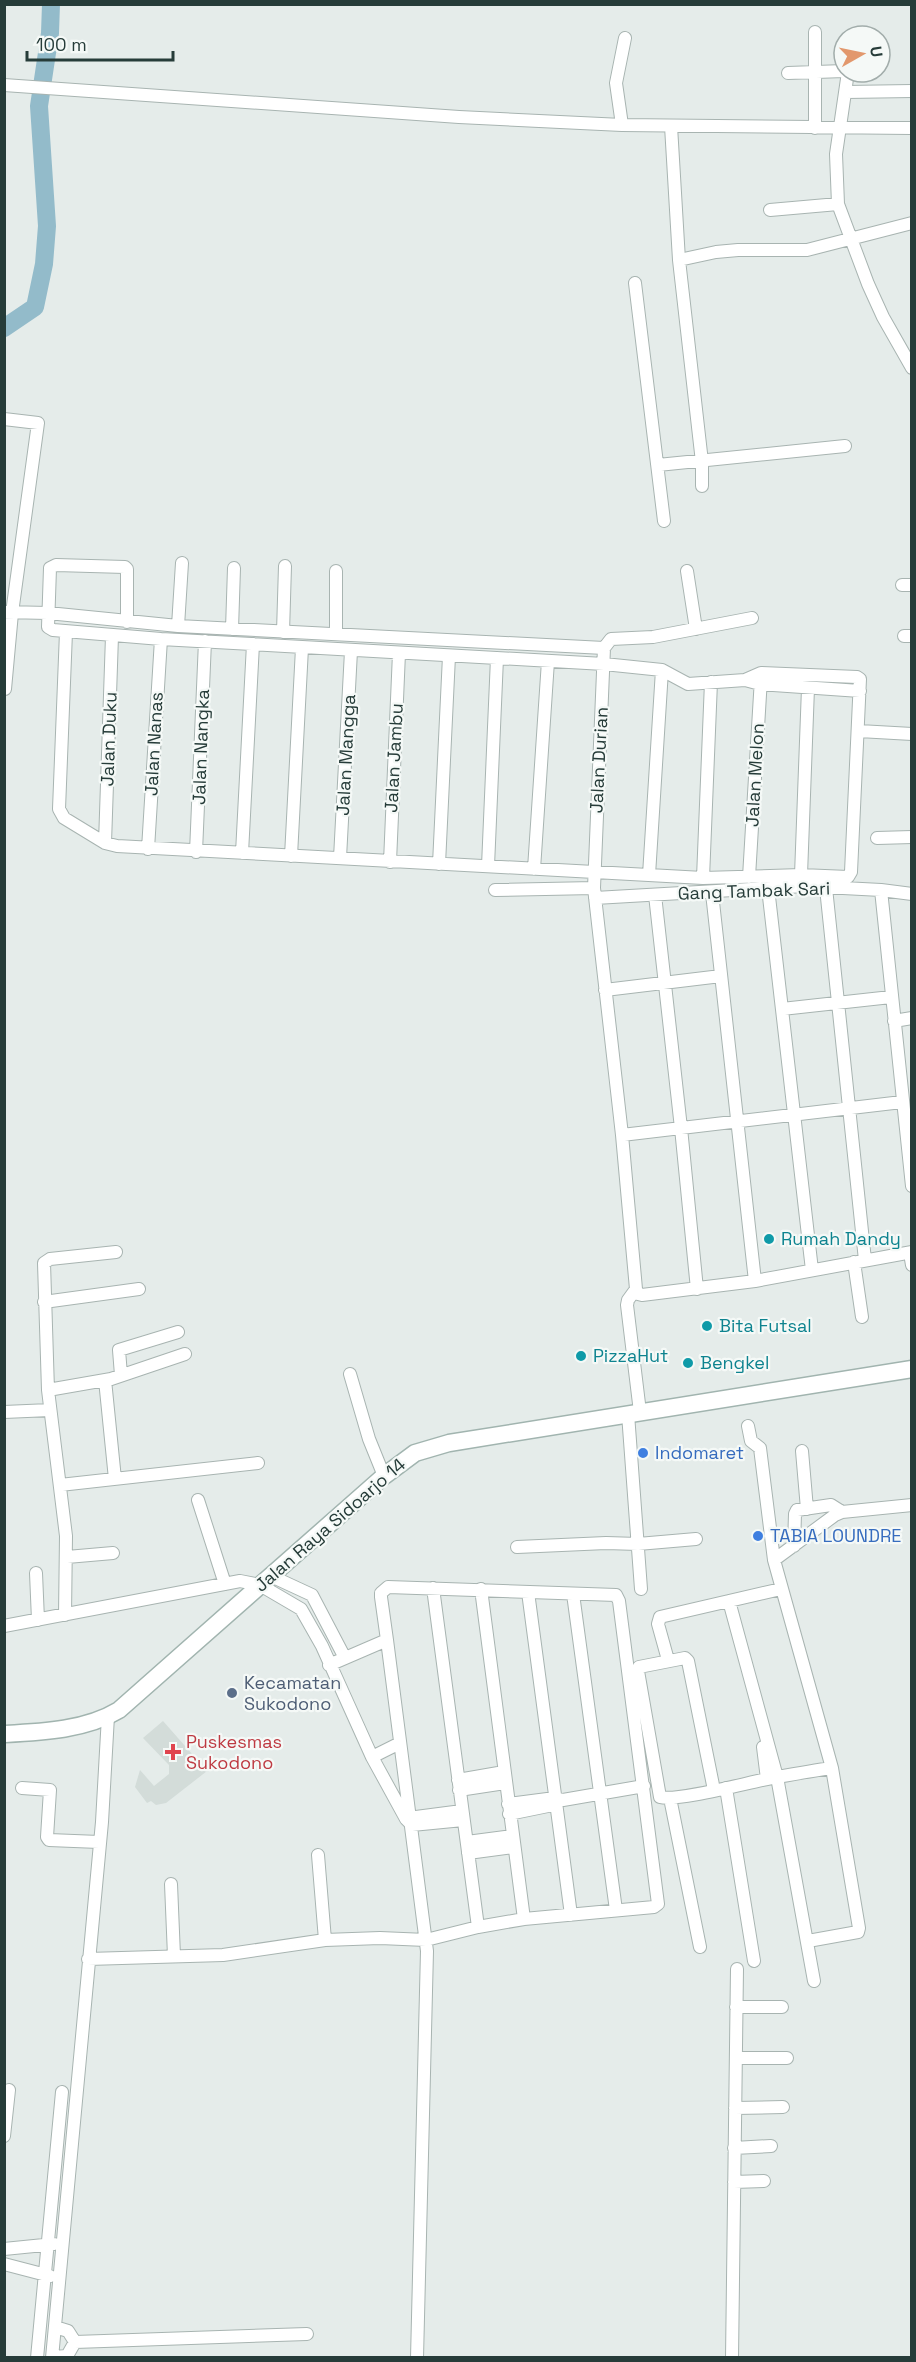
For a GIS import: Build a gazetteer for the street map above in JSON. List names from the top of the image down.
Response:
{
  "streets": {
    "main road": ["Jalan Raya Sidoarjo 14"],
    "street": [
      "Jalan Duku",
      "Jalan Nanas",
      "Jalan Nangka",
      "Jalan Mangga",
      "Jalan Jambu",
      "Jalan Durian",
      "Jalan Melon",
      "Gang Tambak Sari"
    ]
  },
  "crossings": [
    ["Jalan Durian", "Gang Tambak Sari"]
  ],
  "places": {
    "other": [
      "Rumah Dandy",
      "Bita Futsal",
      "PizzaHut",
      "Bengkel",
      "Indomaret",
      "TABIA LOUNDRE",
      "Kecamatan Sukodono"
    ],
    "health": ["Puskesmas Sukodono"]
  },
  "scale_bar": "100 m",
  "north": "right"
}
